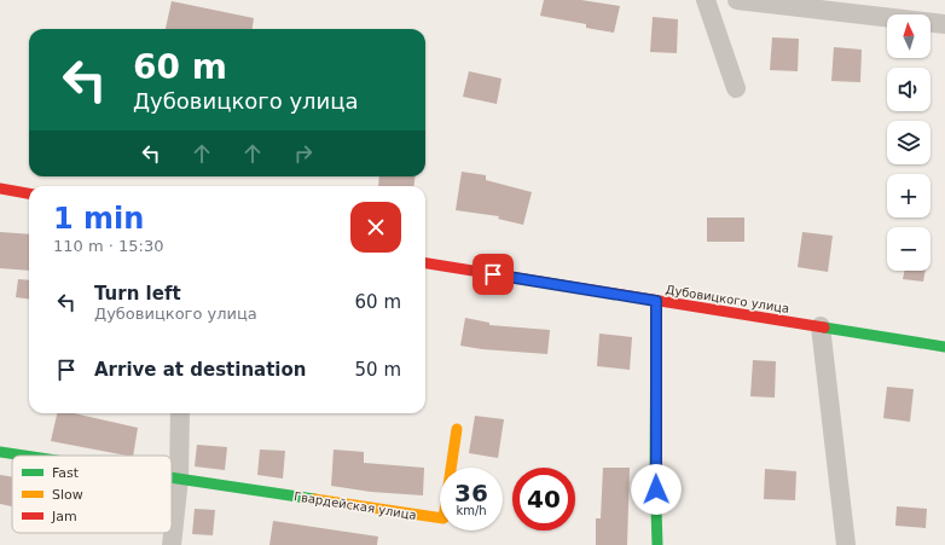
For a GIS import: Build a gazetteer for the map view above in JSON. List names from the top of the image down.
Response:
{
  "streets": {
    "street": ["Дубовицкого улица", "Гвардейская улица"]
  },
  "legend": ["Fast", "Slow", "Jam"],
  "north": "top",
  "page": {
    "map_buttons": ["+", "−"],
    "turn": ["60 m", "Дубовицкого улица"],
    "heading": ["1 min", "110 m · 15:30"],
    "list": [
      {
        "name": "Turn left",
        "note": "Дубовицкого улица",
        "value": "60 m"
      },
      {
        "name": "Arrive at destination",
        "value": "50 m"
      }
    ],
    "speed": "36 km/h",
    "limit": "40"
  }
}
